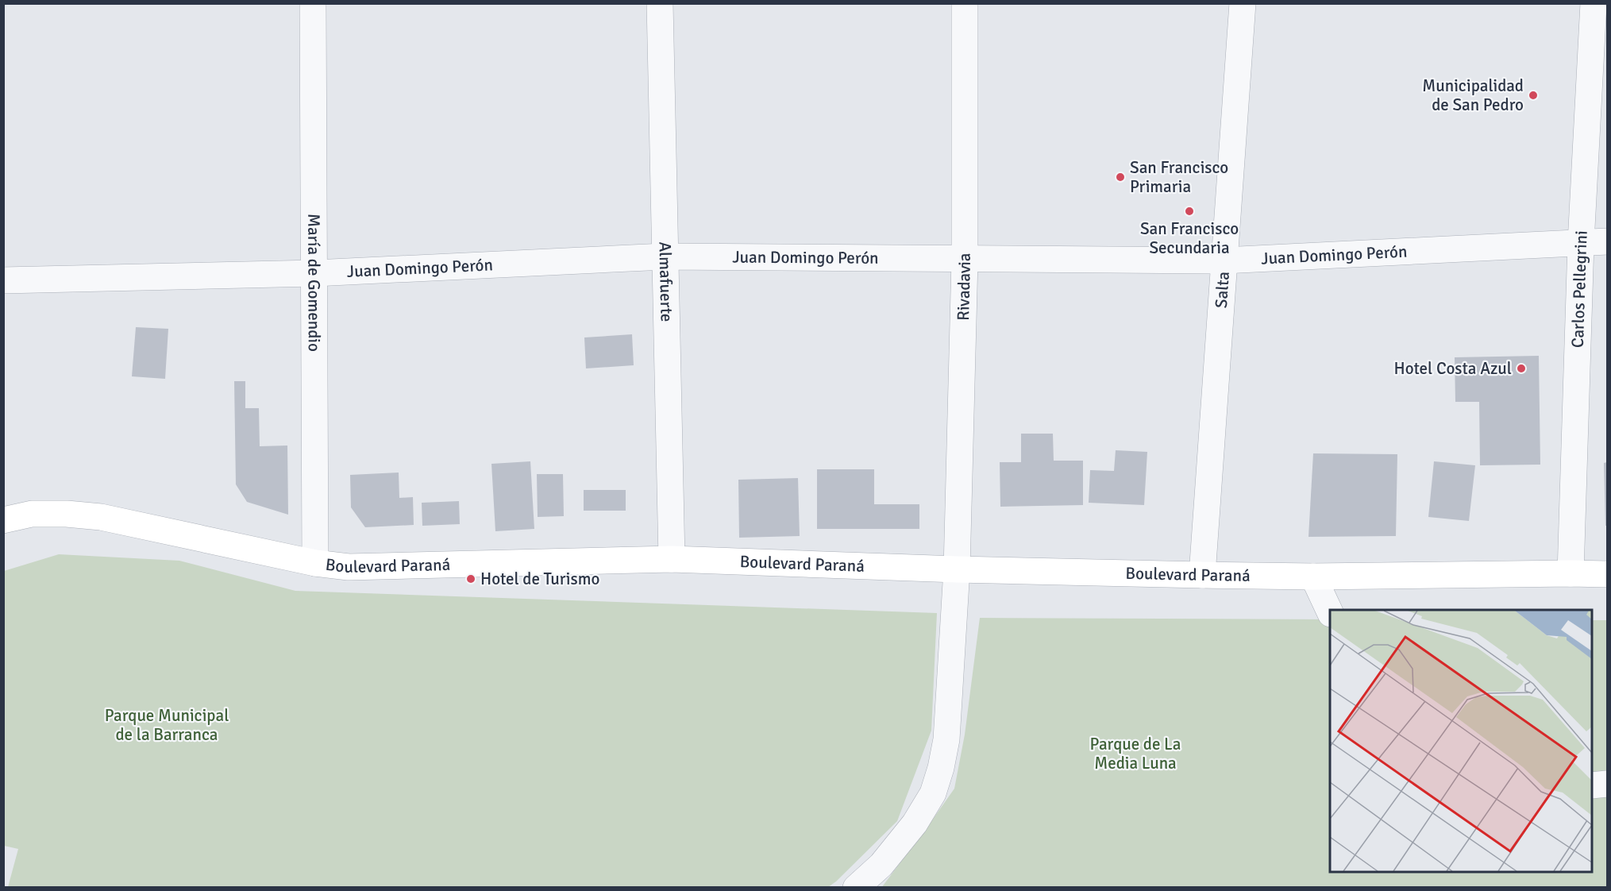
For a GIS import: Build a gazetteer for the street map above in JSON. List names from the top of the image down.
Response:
{
  "streets": {
    "street": [
      "Juan Domingo Perón",
      "Almafuerte",
      "María de Gomendio",
      "Rivadavia",
      "Carlos Pellegrini",
      "Salta",
      "Boulevard Paraná"
    ]
  },
  "crossings": [
    ["Juan Domingo Perón", "Almafuerte"],
    ["Juan Domingo Perón", "María de Gomendio"],
    ["Juan Domingo Perón", "Rivadavia"],
    ["Juan Domingo Perón", "Carlos Pellegrini"],
    ["Juan Domingo Perón", "Salta"],
    ["Almafuerte", "Boulevard Paraná"],
    ["María de Gomendio", "Boulevard Paraná"],
    ["Rivadavia", "Boulevard Paraná"],
    ["Carlos Pellegrini", "Boulevard Paraná"],
    ["Salta", "Boulevard Paraná"]
  ],
  "parks": ["Parque Municipal de la Barranca", "Parque de La Media Luna"],
  "places": [
    "Municipalidad de San Pedro",
    "San Francisco Primaria",
    "San Francisco Secundaria",
    "Hotel Costa Azul",
    "Hotel de Turismo"
  ]
}
